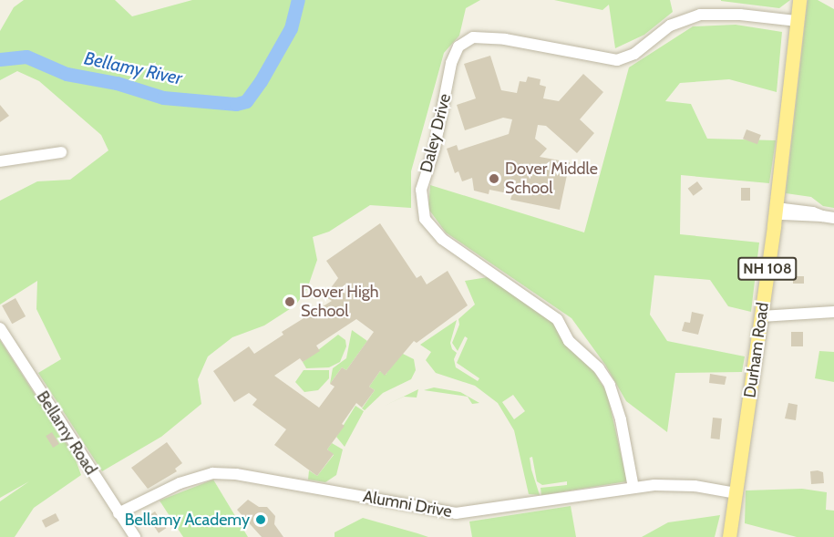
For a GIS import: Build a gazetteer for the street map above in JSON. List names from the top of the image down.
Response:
{
  "streets": {
    "main road": ["NH 108", "Durham Road"],
    "street": ["Daley Drive", "Bellamy Road", "Alumni Drive"]
  },
  "crossings": [
    ["Daley Drive", "Durham Road"],
    ["Daley Drive", "Alumni Drive"],
    ["Durham Road", "Alumni Drive"],
    ["Bellamy Road", "Alumni Drive"]
  ],
  "water": ["Bellamy River"],
  "places": ["Dover Middle School", "Dover High School", "Bellamy Academy"]
}
